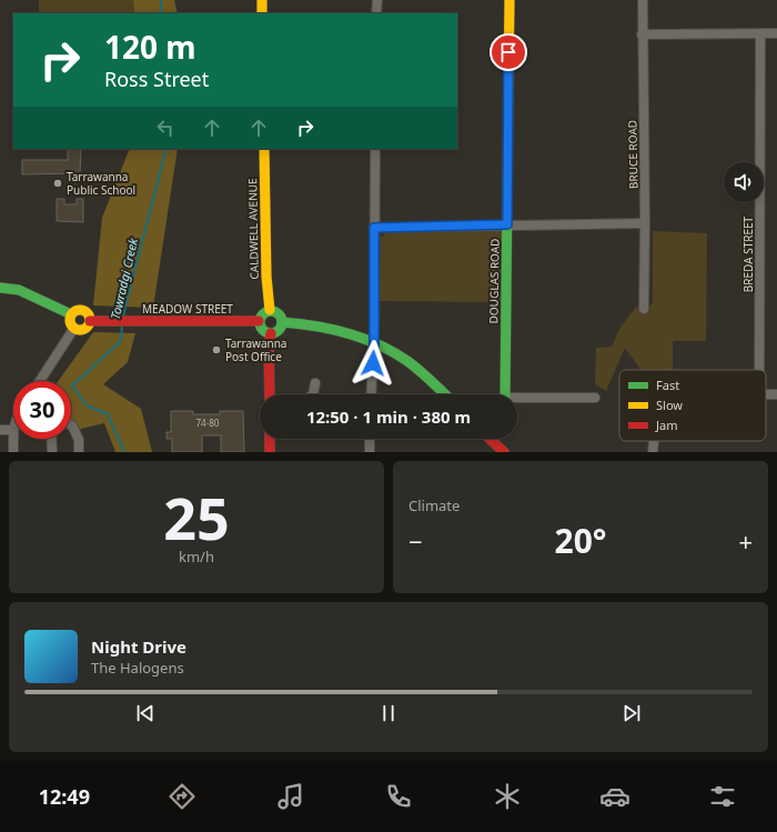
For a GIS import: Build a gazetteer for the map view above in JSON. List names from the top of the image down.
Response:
{
  "streets": {
    "main road": ["CALDWELL AVENUE", "DOUGLAS ROAD", "MEADOW STREET"],
    "street": ["BRUCE ROAD", "BREDA STREET"]
  },
  "crossings": [
    ["CALDWELL AVENUE", "MEADOW STREET"]
  ],
  "water": ["Towradgi Creek"],
  "places": ["Tarrawanna Public School", "Tarrawanna Post Office"],
  "house_numbers": ["74-80"],
  "legend": ["Fast", "Slow", "Jam"],
  "page": {
    "turn": ["120 m", "Ross Street"],
    "limit": "30",
    "trip": "12:50 · 1 min · 380 m",
    "tile": [
      ["25", "km/h"],
      "Climate"
    ],
    "heat": ["−", "20°", "+"],
    "song": ["Night Drive", "The Halogens"],
    "tabs": "12:49"
  }
}
